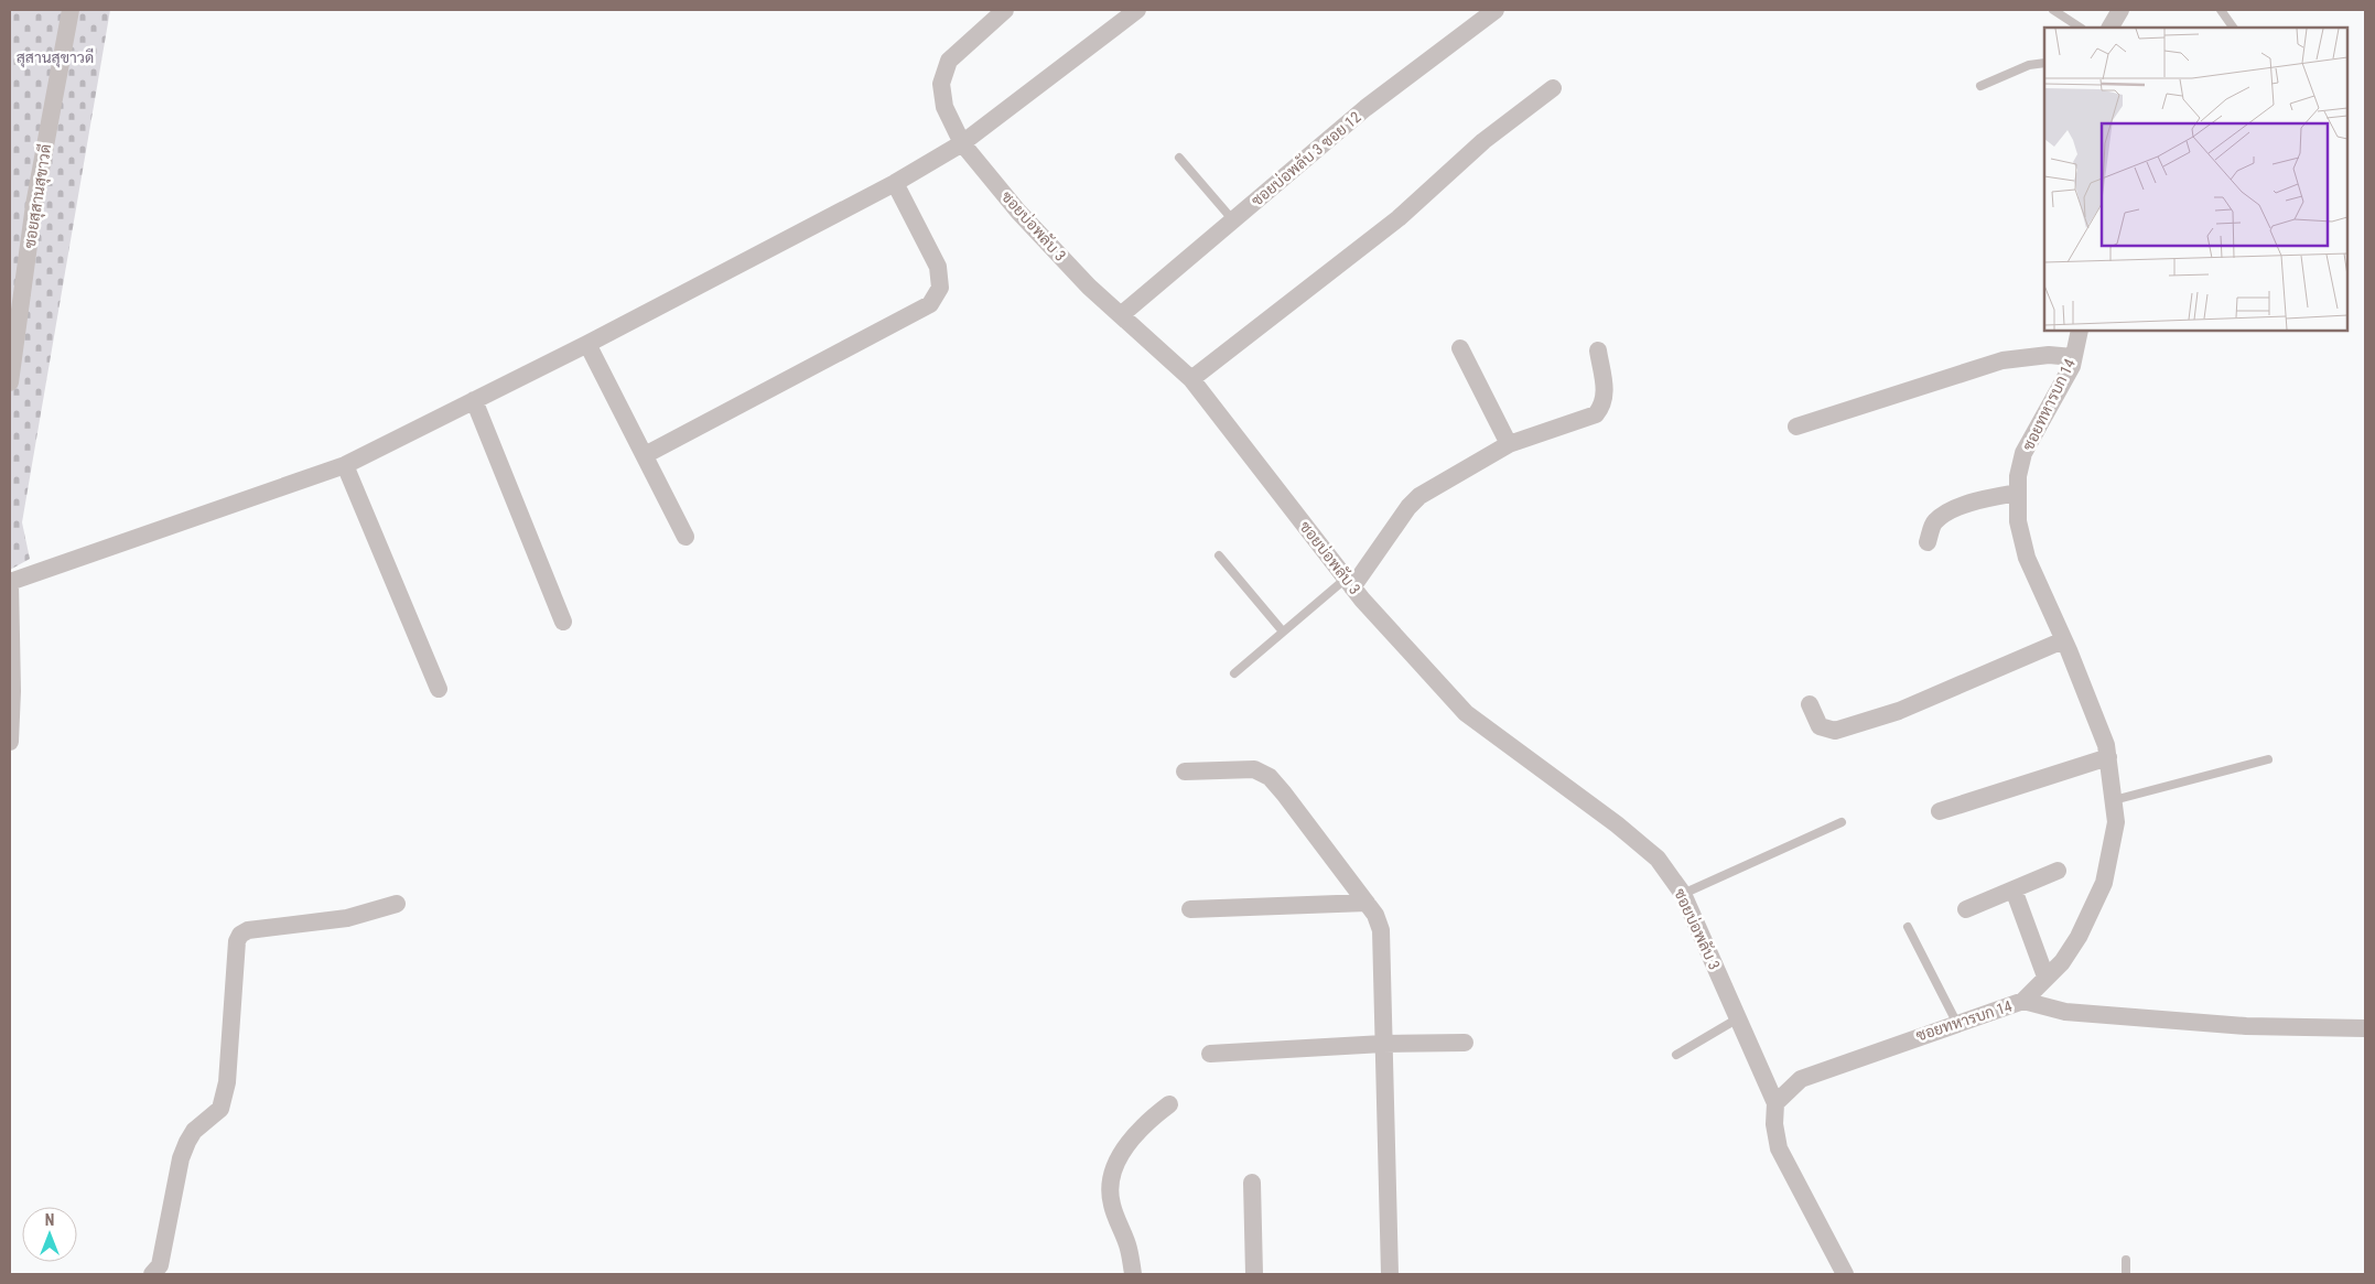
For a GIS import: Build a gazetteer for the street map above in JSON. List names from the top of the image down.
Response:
{
  "streets": {
    "street": [
      "ซอยบ่อพลับ 3 ซอย 12",
      "ซอยสุสานสุขาวดี",
      "ซอยบ่อพลับ 3",
      "ซอยทหารบก 14"
    ]
  },
  "crossings": [
    ["ซอยบ่อพลับ 3 ซอย 12", "ซอยบ่อพลับ 3"],
    ["ซอยบ่อพลับ 3", "ซอยทหารบก 14"]
  ],
  "parks": ["สุสานสุขาวดี"],
  "north": "top"
}
